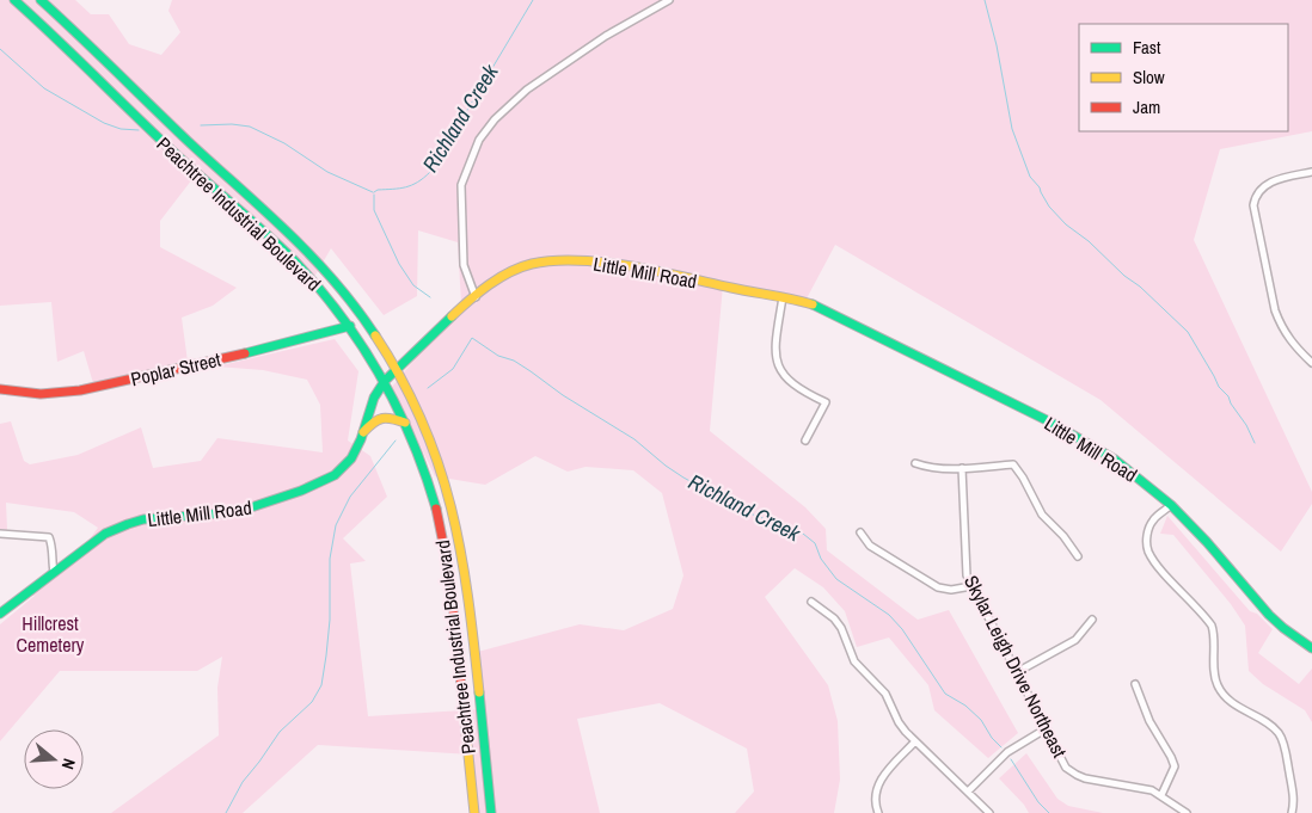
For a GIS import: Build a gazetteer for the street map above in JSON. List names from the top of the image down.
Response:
{
  "streets": {
    "main road": ["Peachtree Industrial Boulevard", "Little Mill Road", "Poplar Street"],
    "street": ["Skylar Leigh Drive Northeast"]
  },
  "crossings": [
    ["Peachtree Industrial Boulevard", "Little Mill Road"],
    ["Peachtree Industrial Boulevard", "Poplar Street"]
  ],
  "water": ["Richland Creek"],
  "parks": ["Hillcrest Cemetery"],
  "legend": ["Fast", "Slow", "Jam"],
  "north": "right"
}
